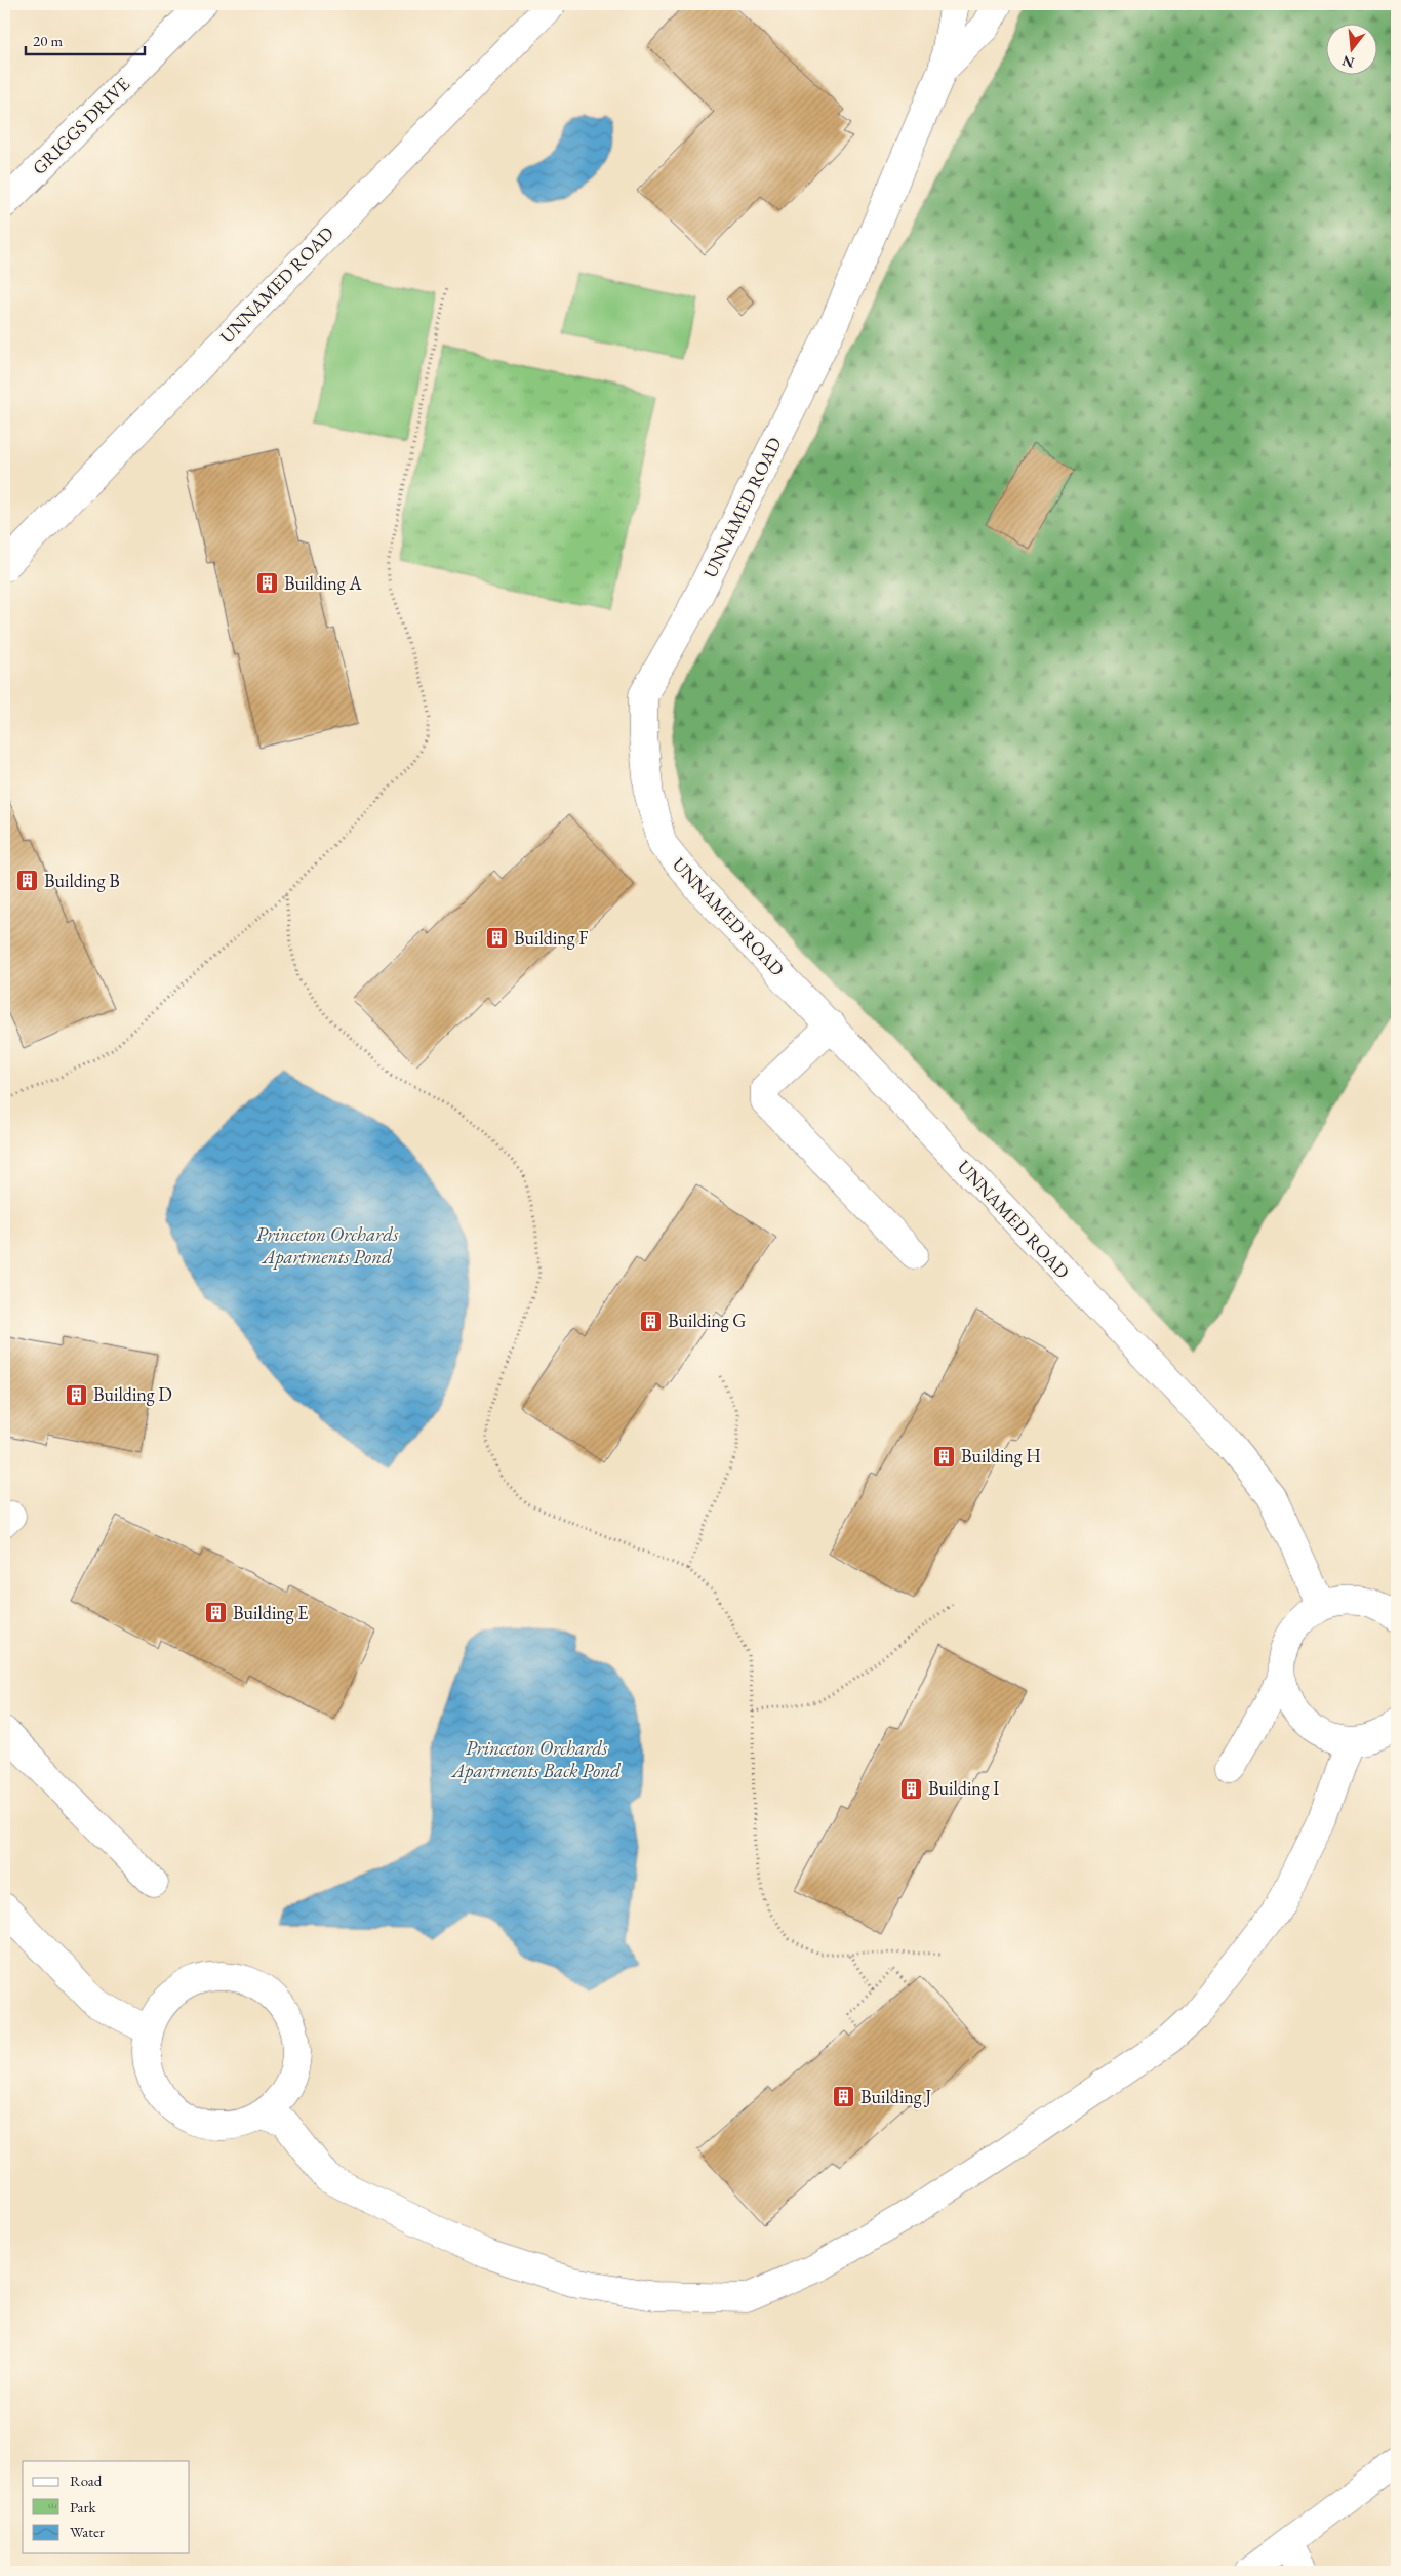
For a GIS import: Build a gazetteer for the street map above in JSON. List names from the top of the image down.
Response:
{
  "streets": {
    "street": ["GRIGGS DRIVE", "UNNAMED ROAD"]
  },
  "water": ["Princeton Orchards Apartments Pond", "Princeton Orchards Apartments Back Pond"],
  "places": {
    "building": [
      "Building A",
      "Building B",
      "Building F",
      "Building G",
      "Building D",
      "Building H",
      "Building E",
      "Building I",
      "Building J"
    ]
  },
  "legend": ["Road", "Park", "Water"],
  "scale_bar": "20 m",
  "north": "bottom"
}
